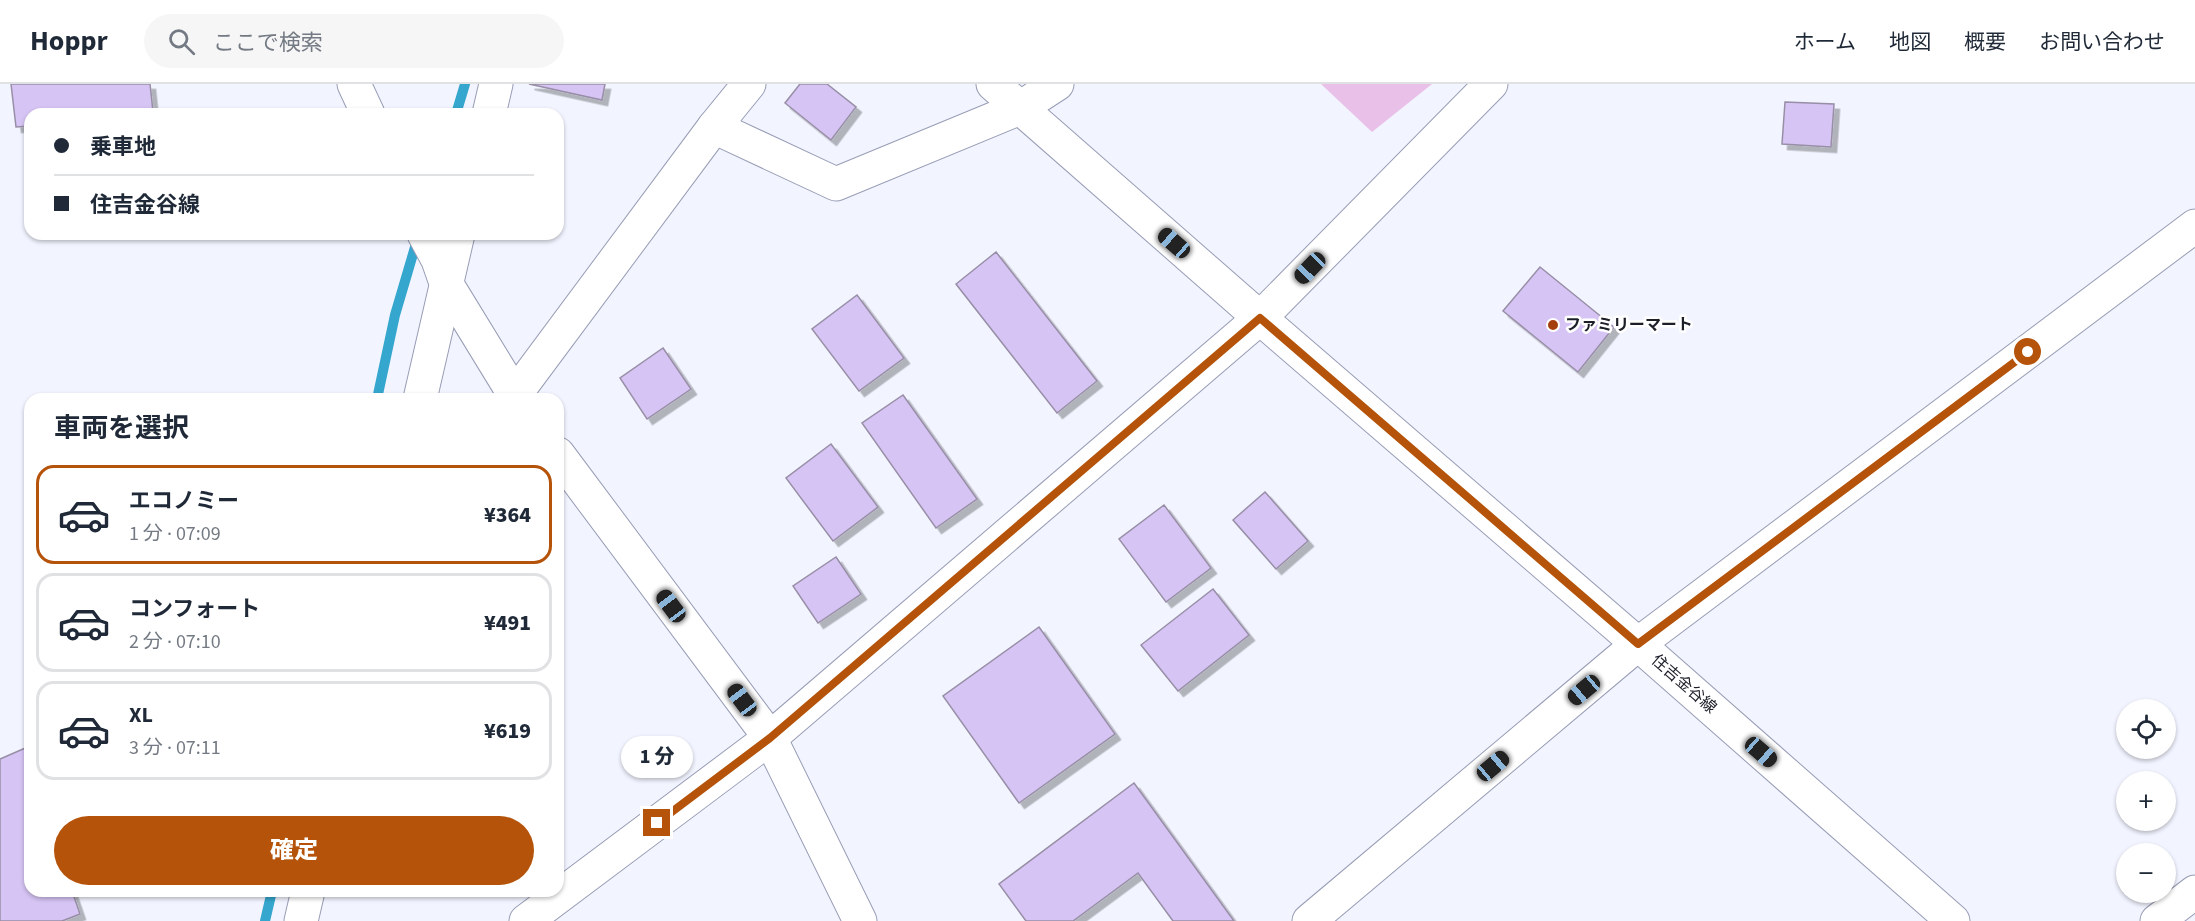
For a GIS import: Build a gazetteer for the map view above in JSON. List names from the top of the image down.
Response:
{
  "streets": {
    "street": ["住吉金谷線"]
  },
  "places": ["ファミリーマート"],
  "page": {
    "header": "Hoppr",
    "search": "ここで検索",
    "nav": [
      "ホーム",
      "地図",
      "概要",
      "お問い合わせ"
    ],
    "banner": ["乗車地", "住吉金谷線"],
    "heading": "車両を選択",
    "list": [
      {
        "name": "エコノミー",
        "note": "1 分 · 07:09",
        "value": "¥364"
      },
      {
        "name": "コンフォート",
        "note": "2 分 · 07:10",
        "value": "¥491"
      },
      {
        "name": "XL",
        "note": "3 分 · 07:11",
        "value": "¥619"
      }
    ],
    "map_buttons": ["+", "−"],
    "bubble": "1 分",
    "buttons": "確定"
  }
}
